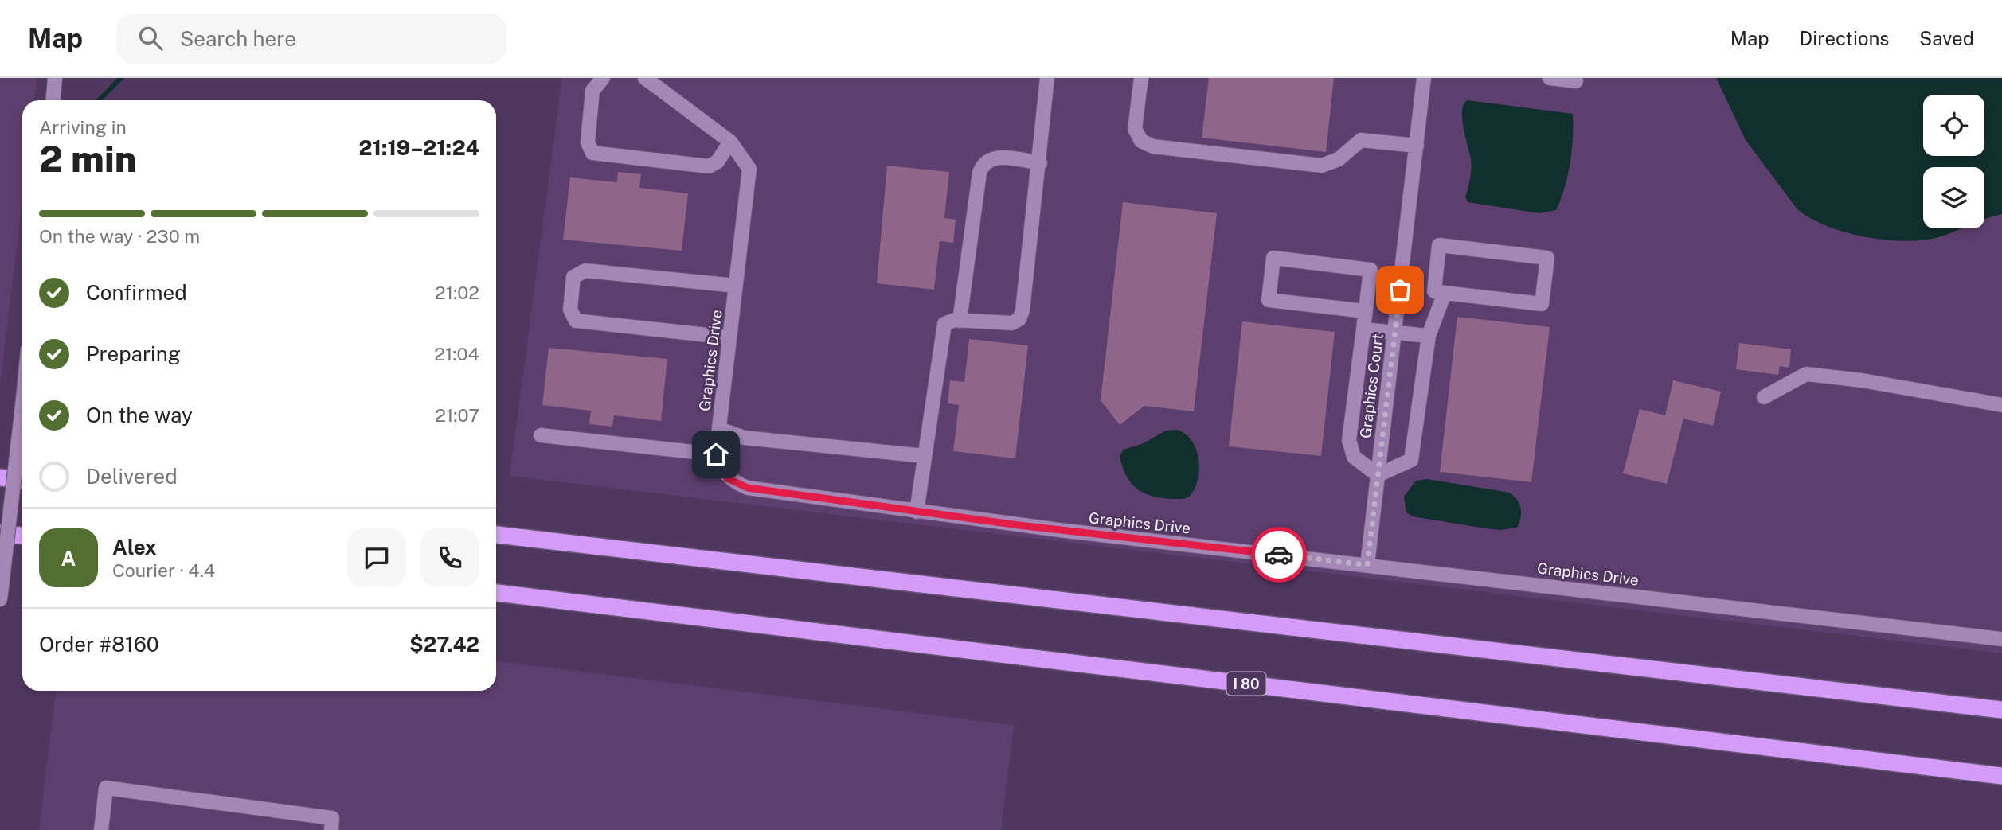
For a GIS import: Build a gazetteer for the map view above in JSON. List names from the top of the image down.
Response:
{
  "streets": {
    "highway": ["I 80"],
    "street": ["Graphics Drive", "Graphics Court"]
  },
  "crossings": [
    ["Graphics Drive", "Graphics Court"]
  ],
  "page": {
    "header": "Map",
    "search": "Search here",
    "nav": ["Map", "Directions", "Saved"],
    "heading": ["2 min", "Arriving in", "21:19–21:24"],
    "panel": [
      "Alex",
      "Courier · 4.4",
      "Order #8160",
      "$27.42"
    ],
    "bar": "On the way · 230 m",
    "list": [
      ["Confirmed", "21:02"],
      ["Preparing", "21:04"],
      ["On the way", "21:07"],
      "Delivered"
    ],
    "round": "A"
  }
}
